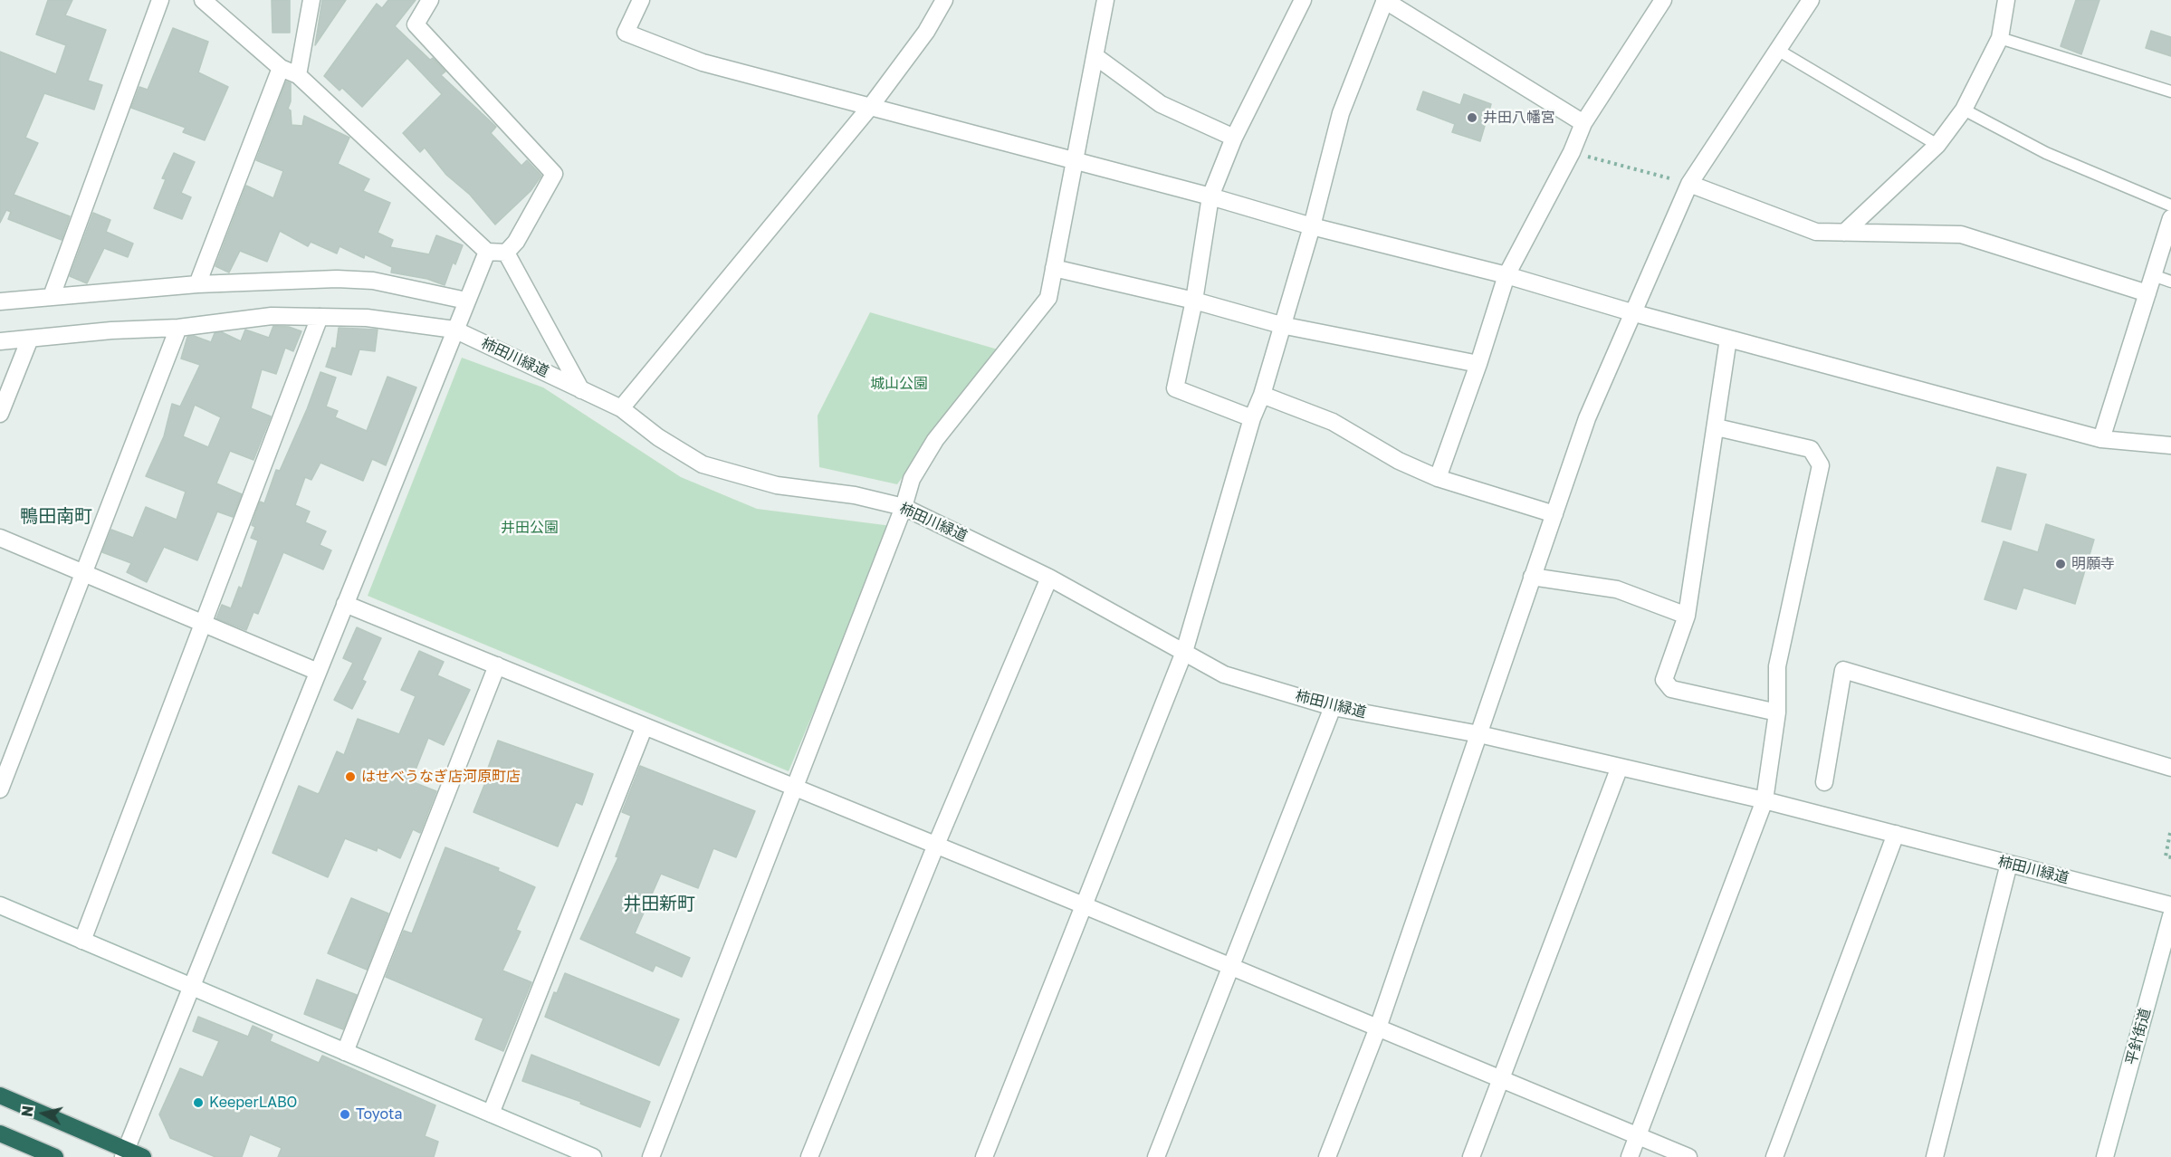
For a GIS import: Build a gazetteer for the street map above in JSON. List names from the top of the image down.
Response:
{
  "streets": {
    "street": ["柿田川緑道", "平針街道"]
  },
  "crossings": [
    ["柿田川緑道", "平針街道"]
  ],
  "districts": ["鴨田南町", "井田新町"],
  "parks": ["城山公園", "井田公園"],
  "places": [
    "井田八幡宮",
    "明願寺",
    "はせべうなぎ店河原町店",
    "KeeperLABO",
    "Toyota"
  ],
  "north": "left"
}
